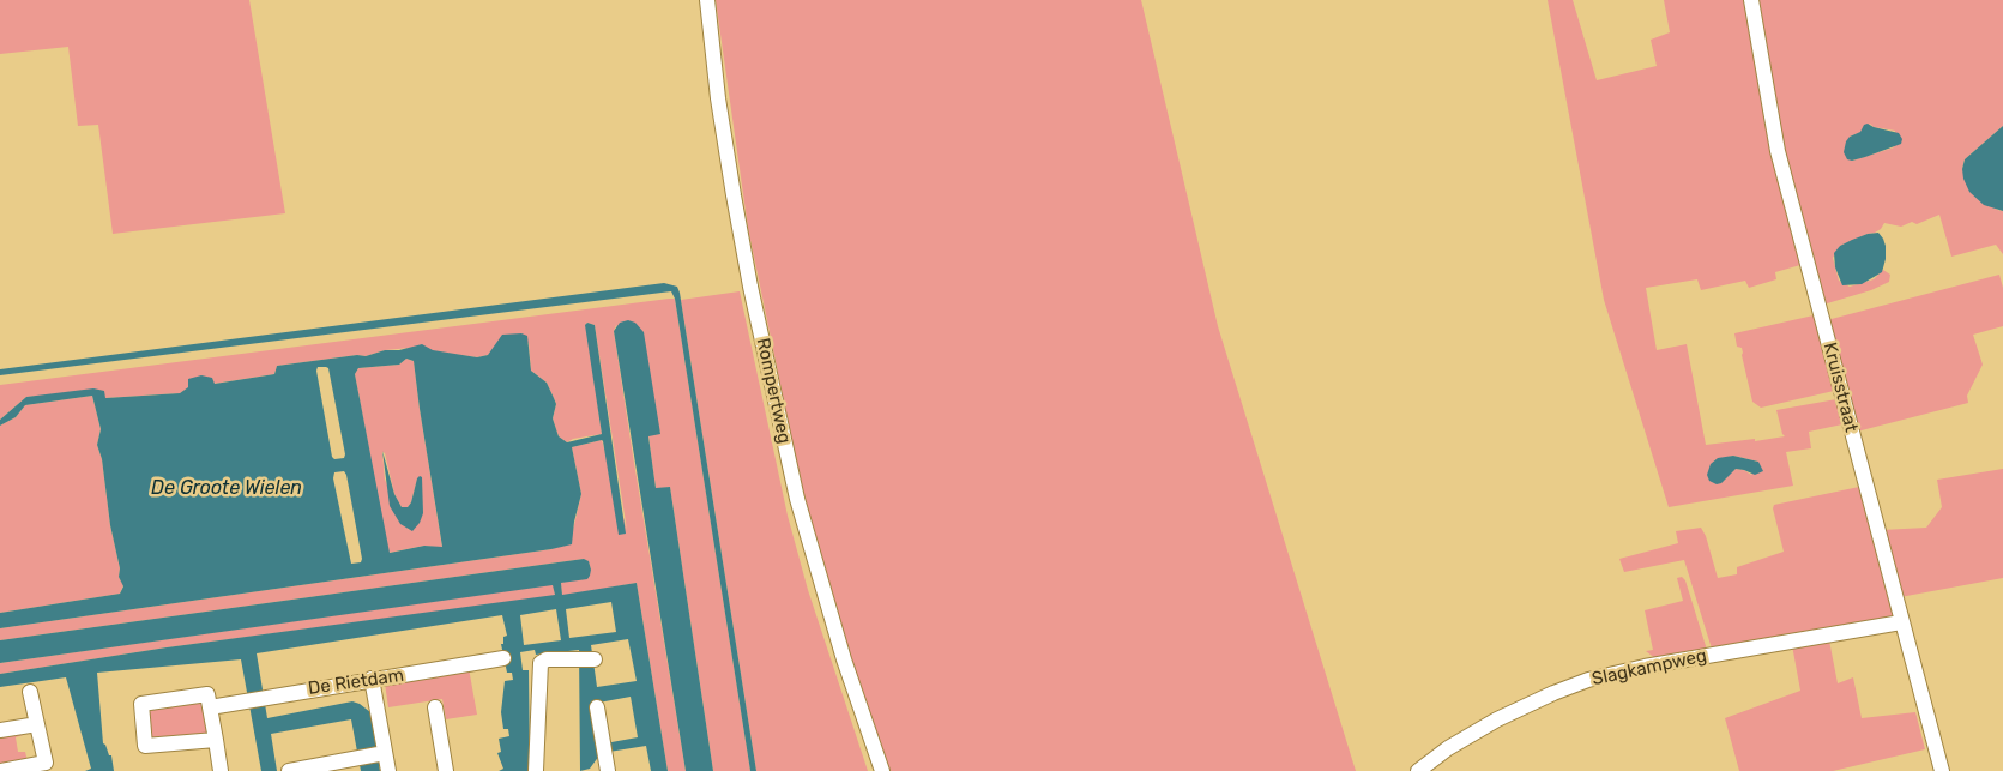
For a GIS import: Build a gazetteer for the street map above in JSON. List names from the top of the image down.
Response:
{
  "streets": {
    "street": [
      "Kruisstraat",
      "Rompertweg",
      "Slagkampweg",
      "De Rietdam"
    ]
  },
  "crossings": [
    ["Kruisstraat", "Slagkampweg"]
  ],
  "water": ["De Groote Wielen"]
}
